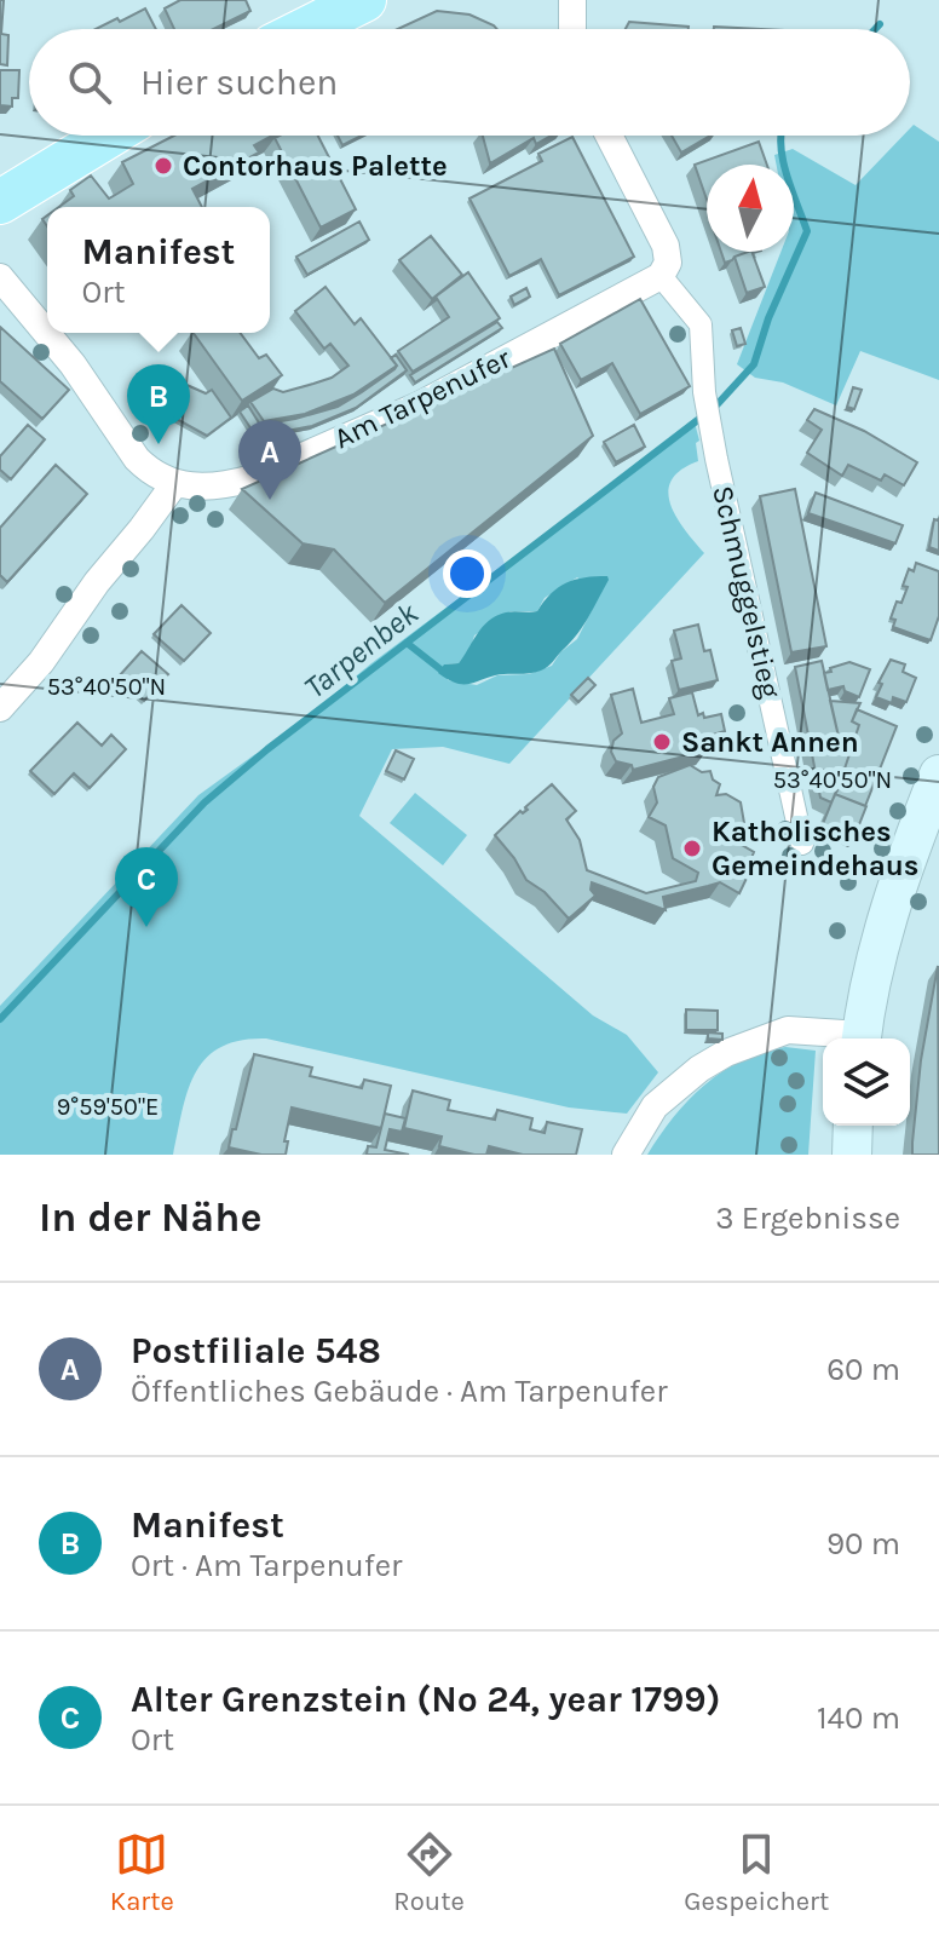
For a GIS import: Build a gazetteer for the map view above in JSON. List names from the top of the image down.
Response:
{
  "streets": {
    "street": ["Am Tarpenufer", "Schmuggelstieg"]
  },
  "crossings": [
    ["Am Tarpenufer", "Schmuggelstieg"]
  ],
  "water": ["Tarpenbek"],
  "places": ["Contorhaus Palette", "Sankt Annen", "Katholisches Gemeindehaus"],
  "north": "top",
  "page": {
    "search": "Hier suchen",
    "popup": ["Manifest", "Ort"],
    "pins": ["B", "A", "C"],
    "heading": ["In der Nähe", "3 Ergebnisse"],
    "list": [
      {
        "mark": "A",
        "name": "Postfiliale 548",
        "note": "Öffentliches Gebäude · Am Tarpenufer",
        "value": "60 m"
      },
      {
        "mark": "B",
        "name": "Manifest",
        "note": "Ort · Am Tarpenufer",
        "value": "90 m"
      },
      {
        "mark": "C",
        "name": "Alter Grenzstein (No 24, year 1799)",
        "note": "Ort",
        "value": "140 m"
      }
    ],
    "nav": ["Karte", "Route", "Gespeichert"]
  },
  "coordinates": ["53°40'50\"N", "9°59'50\"E"]
}
